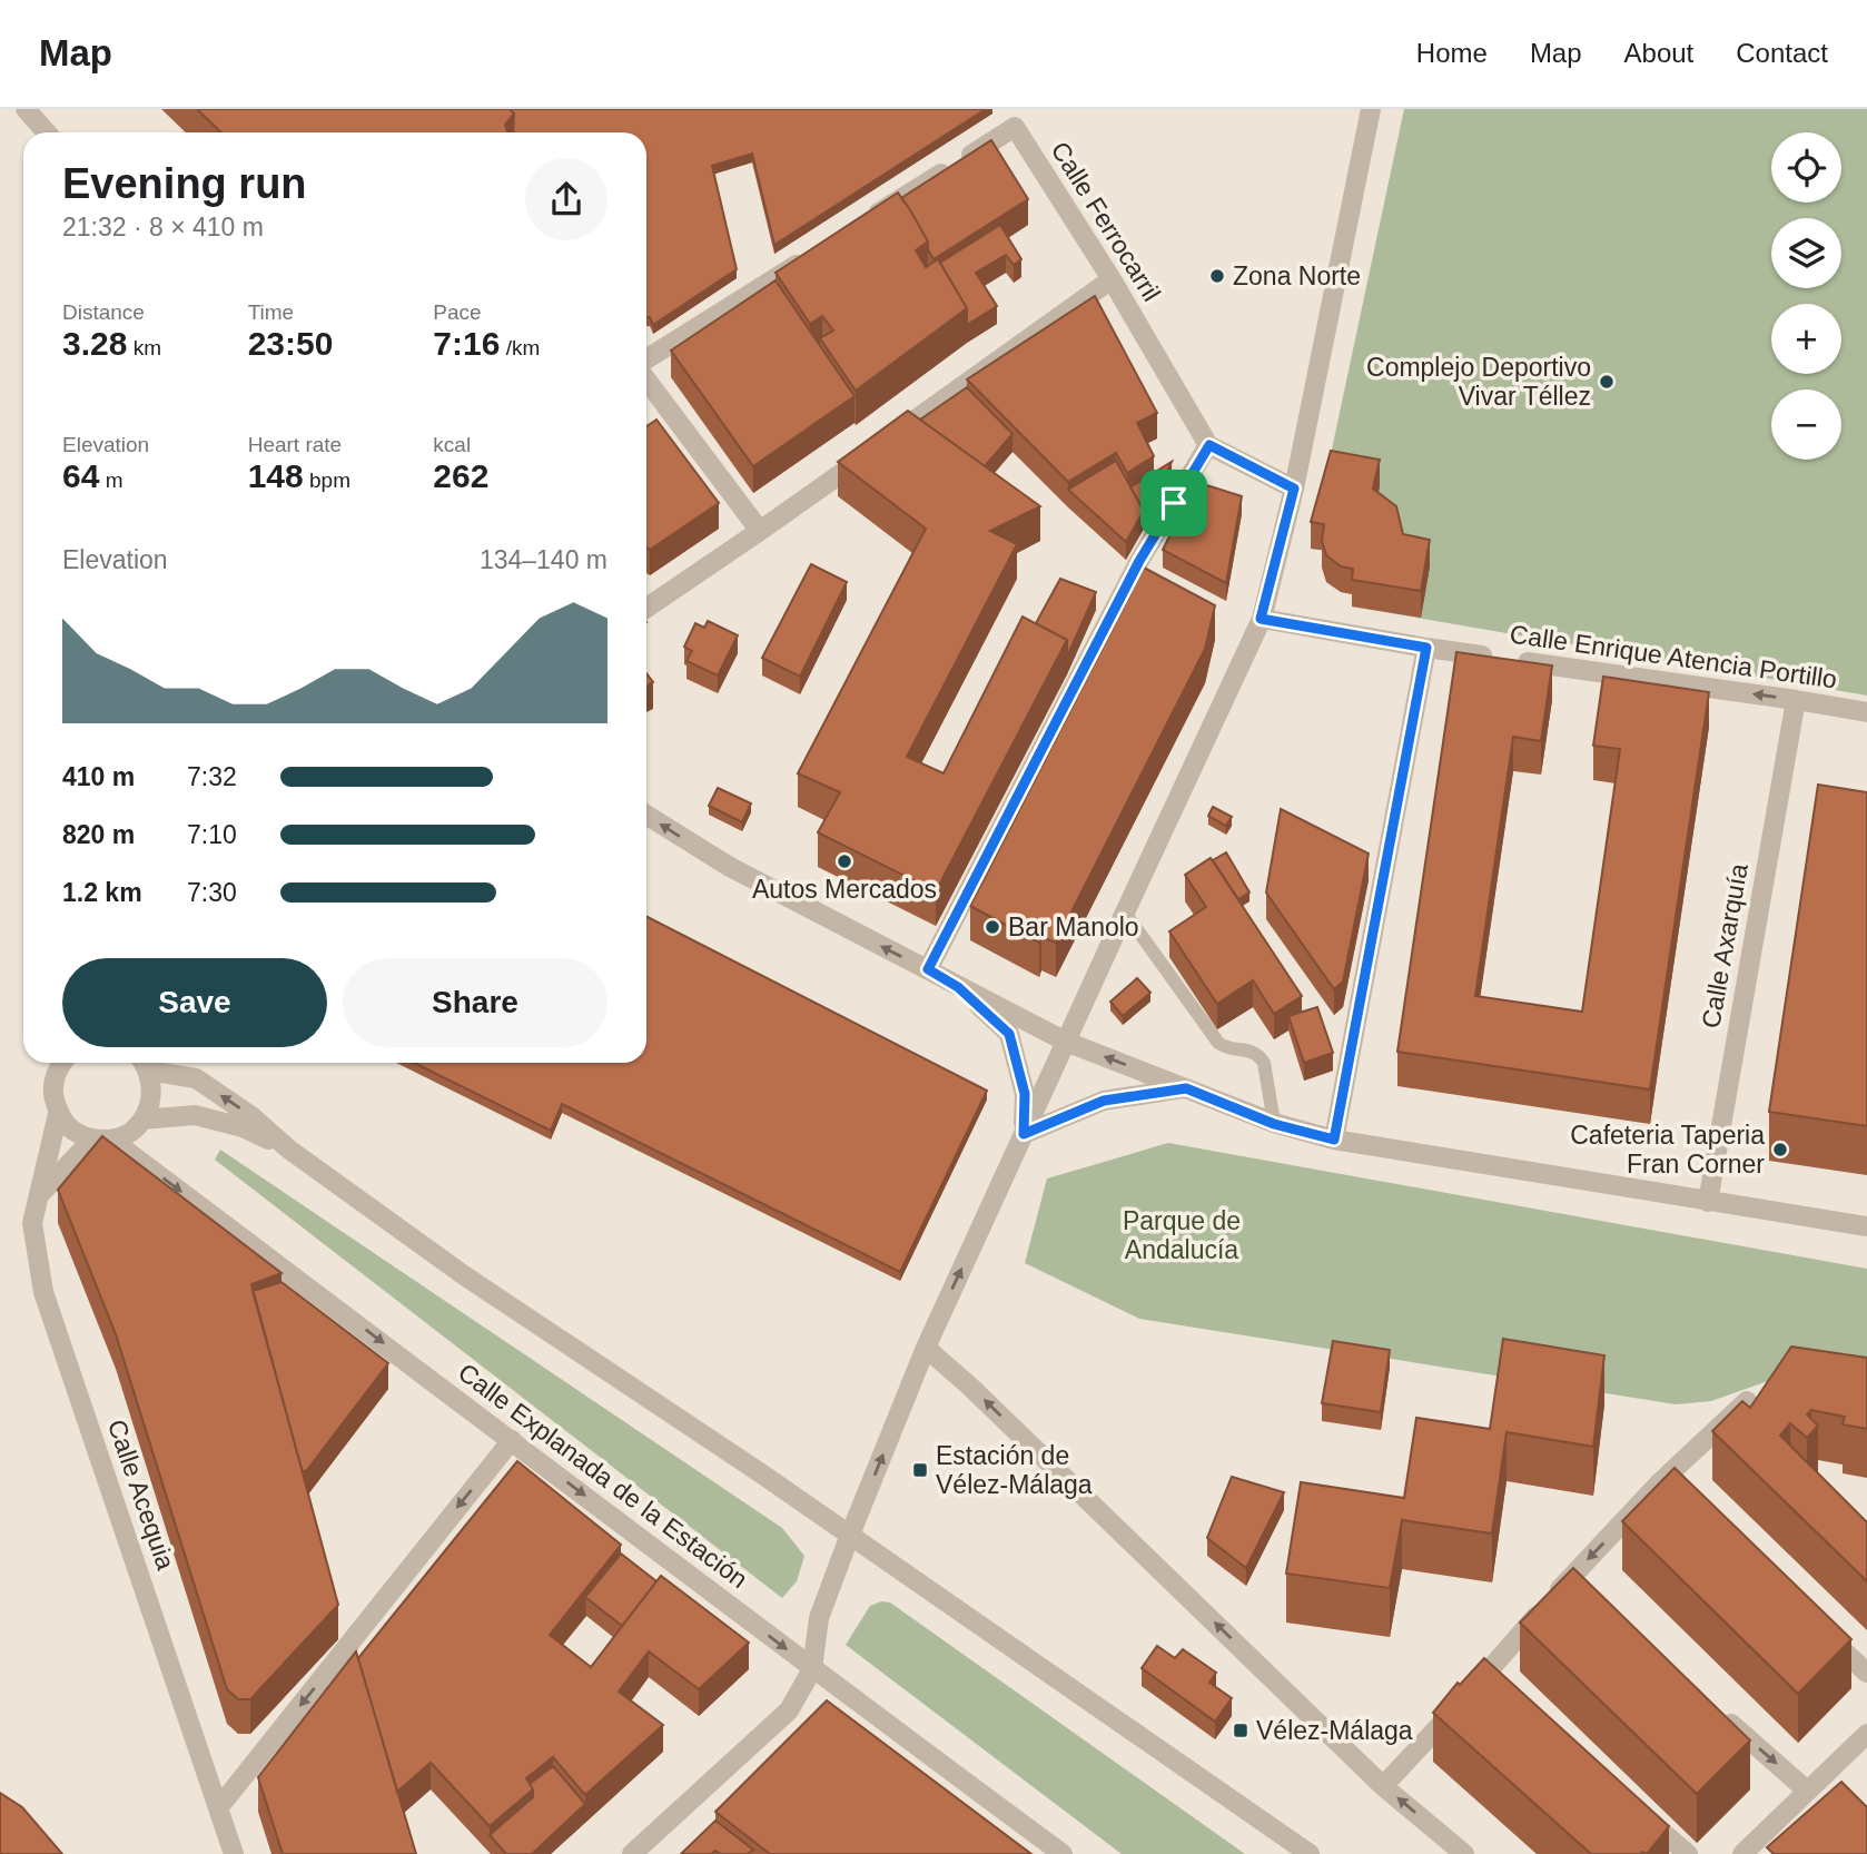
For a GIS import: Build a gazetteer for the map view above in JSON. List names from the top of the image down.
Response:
{
  "streets": {
    "street": [
      "Calle Ferrocarril",
      "Calle Enrique Atencia Portillo",
      "Calle Axarquía",
      "Calle Explanada de la Estación",
      "Calle Acequia"
    ]
  },
  "crossings": [
    ["Calle Enrique Atencia Portillo", "Calle Axarquía"],
    ["Calle Explanada de la Estación", "Calle Acequia"]
  ],
  "one_way": ["Calle Enrique Atencia Portillo"],
  "parks": ["Parque de Andalucía"],
  "places": {
    "other": [
      "Zona Norte",
      "Complejo Deportivo Vivar Téllez",
      "Autos Mercados",
      "Bar Manolo",
      "Cafeteria Taperia Fran Corner"
    ],
    "transit": ["Estación de Vélez-Málaga", "Vélez-Málaga"]
  },
  "page": {
    "header": "Map",
    "nav": [
      "Home",
      "Map",
      "About",
      "Contact"
    ],
    "map_buttons": ["+", "−"],
    "heading": ["Evening run", "21:32 · 8 × 410 m"],
    "stats": [
      ["Distance", "3.28 km"],
      ["Time", "23:50"],
      ["Pace", "7:16 /km"],
      ["Elevation", "64 m"],
      ["Heart rate", "148 bpm"],
      ["kcal", "262"]
    ],
    "chart": ["Elevation", "134–140 m"],
    "list": [
      {
        "name": "410 m",
        "note": "7:32"
      },
      {
        "name": "820 m",
        "note": "7:10"
      },
      {
        "name": "1.2 km",
        "note": "7:30"
      }
    ],
    "buttons": ["Save", "Share"]
  }
}
